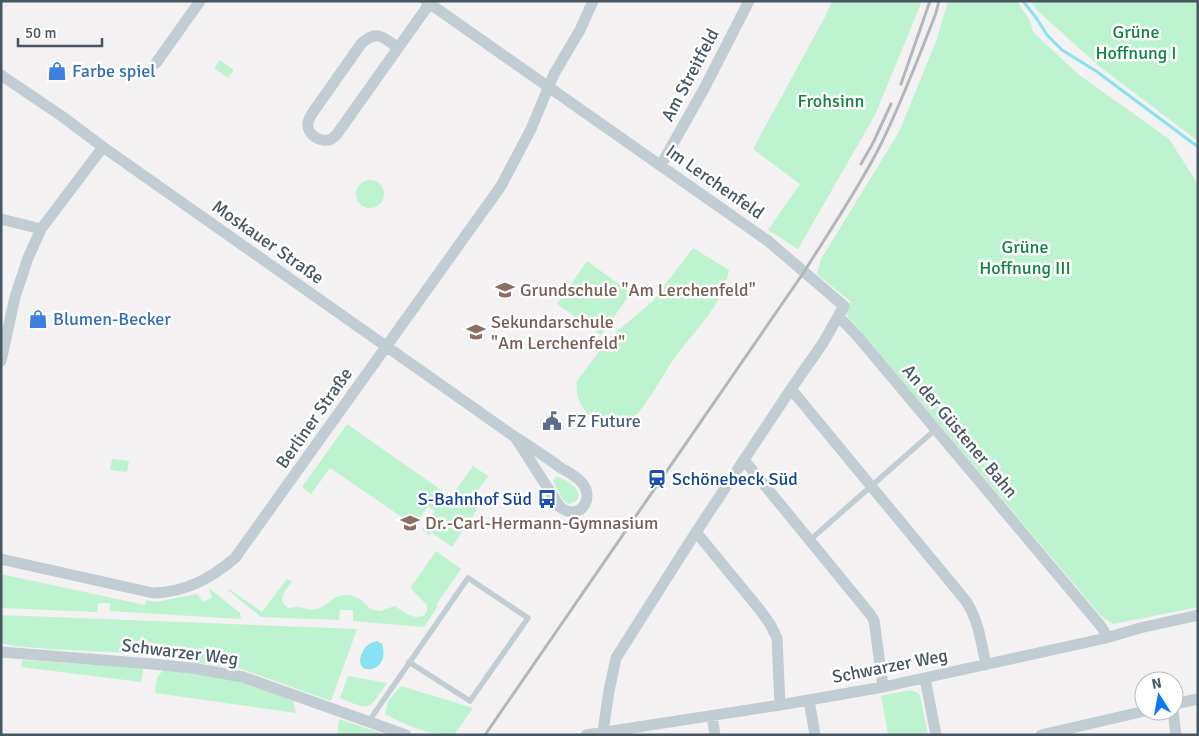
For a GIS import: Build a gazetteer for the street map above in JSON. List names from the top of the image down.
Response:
{
  "streets": {
    "street": [
      "Am Streitfeld",
      "Im Lerchenfeld",
      "Moskauer Straße",
      "Berliner Straße",
      "An der Güstener Bahn",
      "Schwarzer Weg"
    ]
  },
  "crossings": [
    ["Am Streitfeld", "Im Lerchenfeld"],
    ["Im Lerchenfeld", "Berliner Straße"],
    ["Im Lerchenfeld", "An der Güstener Bahn"],
    ["Moskauer Straße", "Berliner Straße"],
    ["An der Güstener Bahn", "Schwarzer Weg"]
  ],
  "parks": ["Grüne Hoffnung I", "Frohsinn", "Grüne Hoffnung III"],
  "places": {
    "shop": ["Farbe spiel", "Blumen-Becker"],
    "school or university": ["Grundschule \"Am Lerchenfeld\"", "Sekundarschule \"Am Lerchenfeld\"", "Dr.-Carl-Hermann-Gymnasium"],
    "public building": ["FZ Future"],
    "station": ["Schönebeck Süd"],
    "bus stop": ["S-Bahnhof Süd"]
  },
  "scale_bar": "50 m",
  "north": "top"
}
